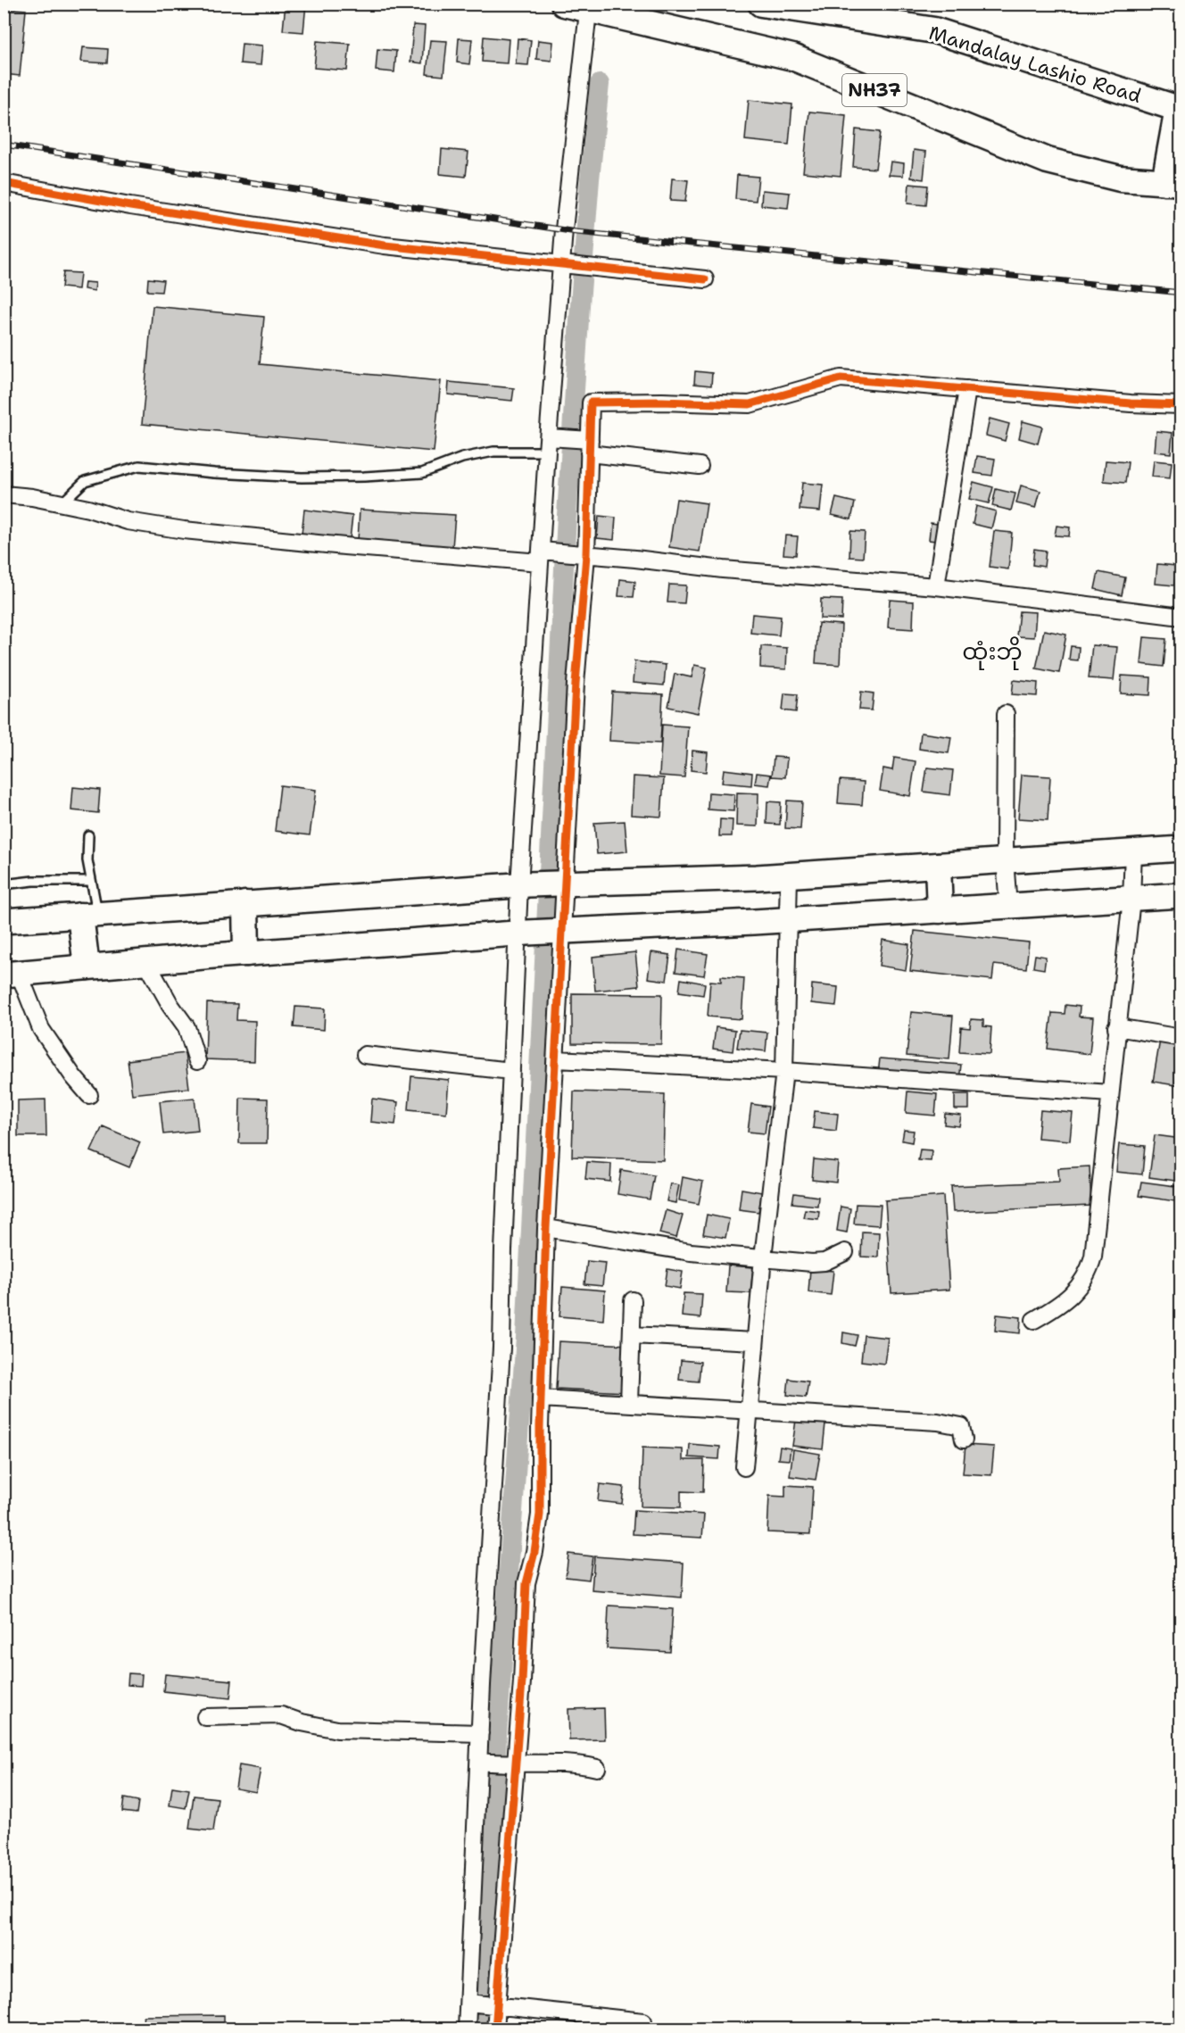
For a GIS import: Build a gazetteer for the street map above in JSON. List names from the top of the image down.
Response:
{
  "streets": {
    "highway": ["Mandalay Lashio Road", "NH37"]
  },
  "districts": ["ထုံးဘို"]
}
